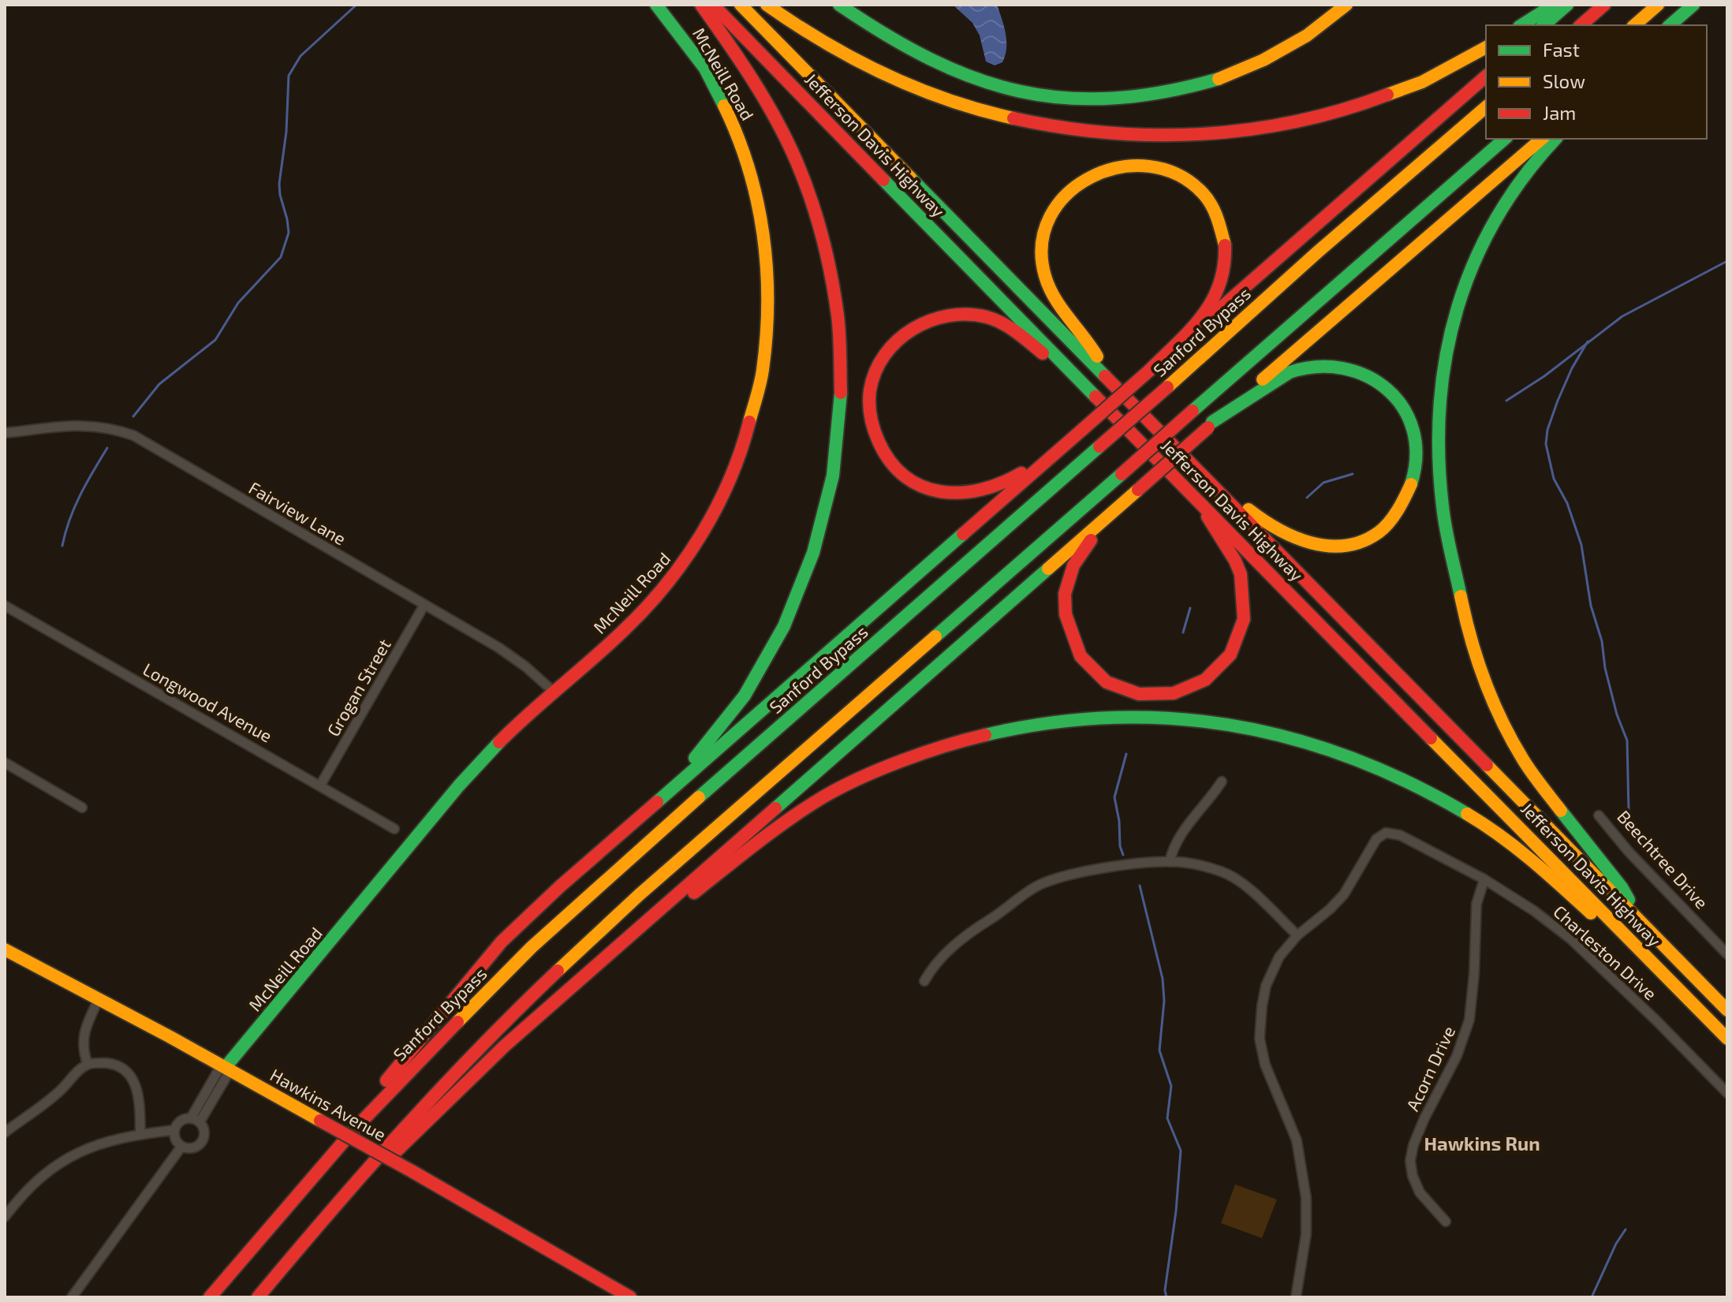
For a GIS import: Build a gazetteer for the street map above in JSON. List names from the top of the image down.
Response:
{
  "streets": {
    "main road": [
      "McNeill Road",
      "Jefferson Davis Highway",
      "Sanford Bypass",
      "Hawkins Avenue"
    ],
    "street": [
      "Fairview Lane",
      "Grogan Street",
      "Longwood Avenue",
      "Beechtree Drive",
      "Charleston Drive",
      "Acorn Drive"
    ]
  },
  "crossings": [
    ["McNeill Road", "Fairview Lane"],
    ["McNeill Road", "Hawkins Avenue"],
    ["Fairview Lane", "Grogan Street"],
    ["Grogan Street", "Longwood Avenue"],
    ["Charleston Drive", "Acorn Drive"]
  ],
  "districts": ["Hawkins Run"],
  "legend": ["Fast", "Slow", "Jam"]
}
